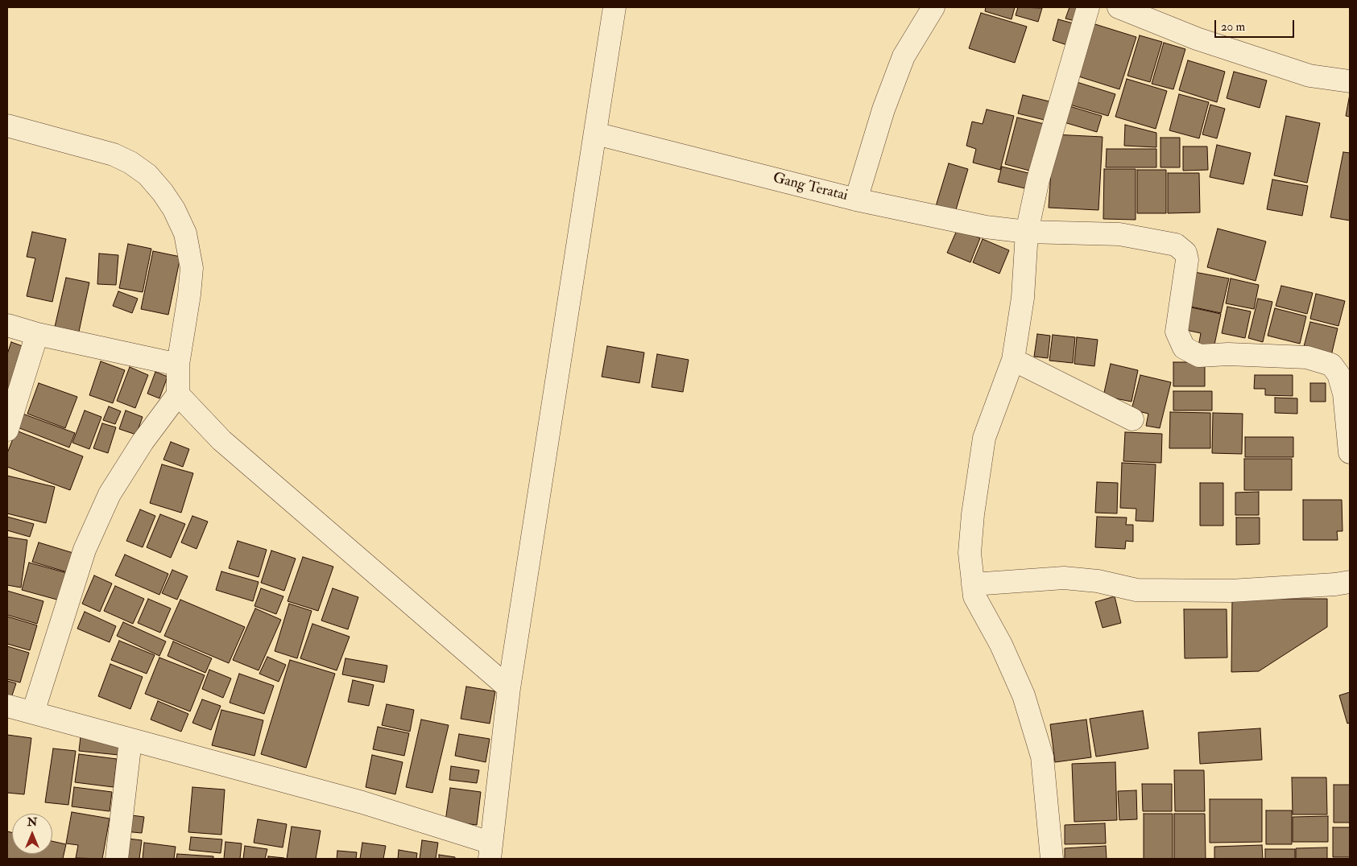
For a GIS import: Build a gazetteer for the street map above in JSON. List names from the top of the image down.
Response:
{
  "streets": {
    "street": ["Gang Teratai"]
  },
  "scale_bar": "20 m",
  "north": "top"
}
